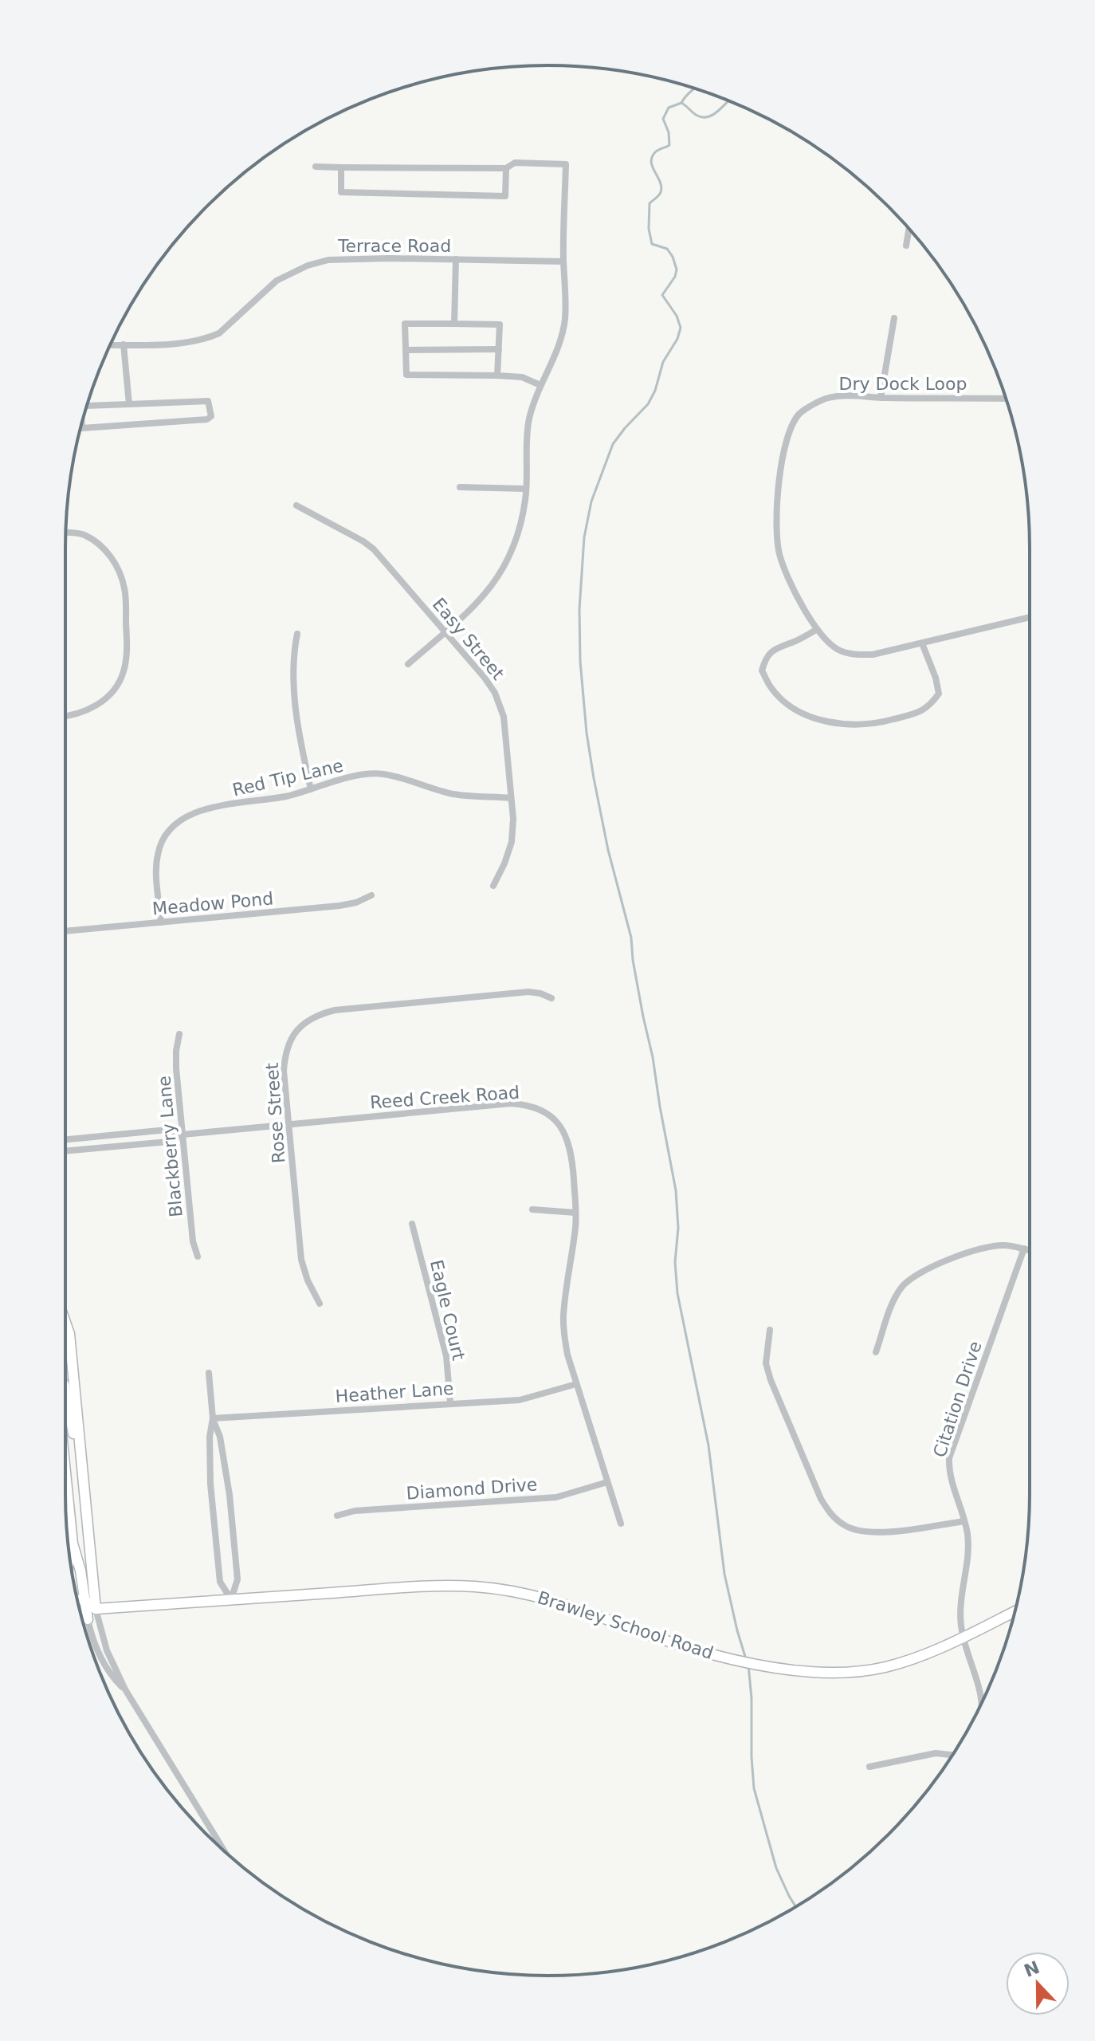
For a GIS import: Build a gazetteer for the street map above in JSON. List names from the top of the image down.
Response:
{
  "streets": {
    "main road": ["Brawley School Road"],
    "street": [
      "Terrace Road",
      "Dry Dock Loop",
      "Easy Street",
      "Red Tip Lane",
      "Meadow Pond",
      "Reed Creek Road",
      "Rose Street",
      "Blackberry Lane",
      "Eagle Court",
      "Heather Lane",
      "Citation Drive",
      "Diamond Drive"
    ]
  },
  "crossings": [
    ["Easy Street", "Red Tip Lane"],
    ["Red Tip Lane", "Meadow Pond"],
    ["Reed Creek Road", "Rose Street"],
    ["Reed Creek Road", "Blackberry Lane"],
    ["Reed Creek Road", "Heather Lane"],
    ["Reed Creek Road", "Diamond Drive"],
    ["Eagle Court", "Heather Lane"],
    ["Citation Drive", "Brawley School Road"]
  ],
  "north": "top"
}
